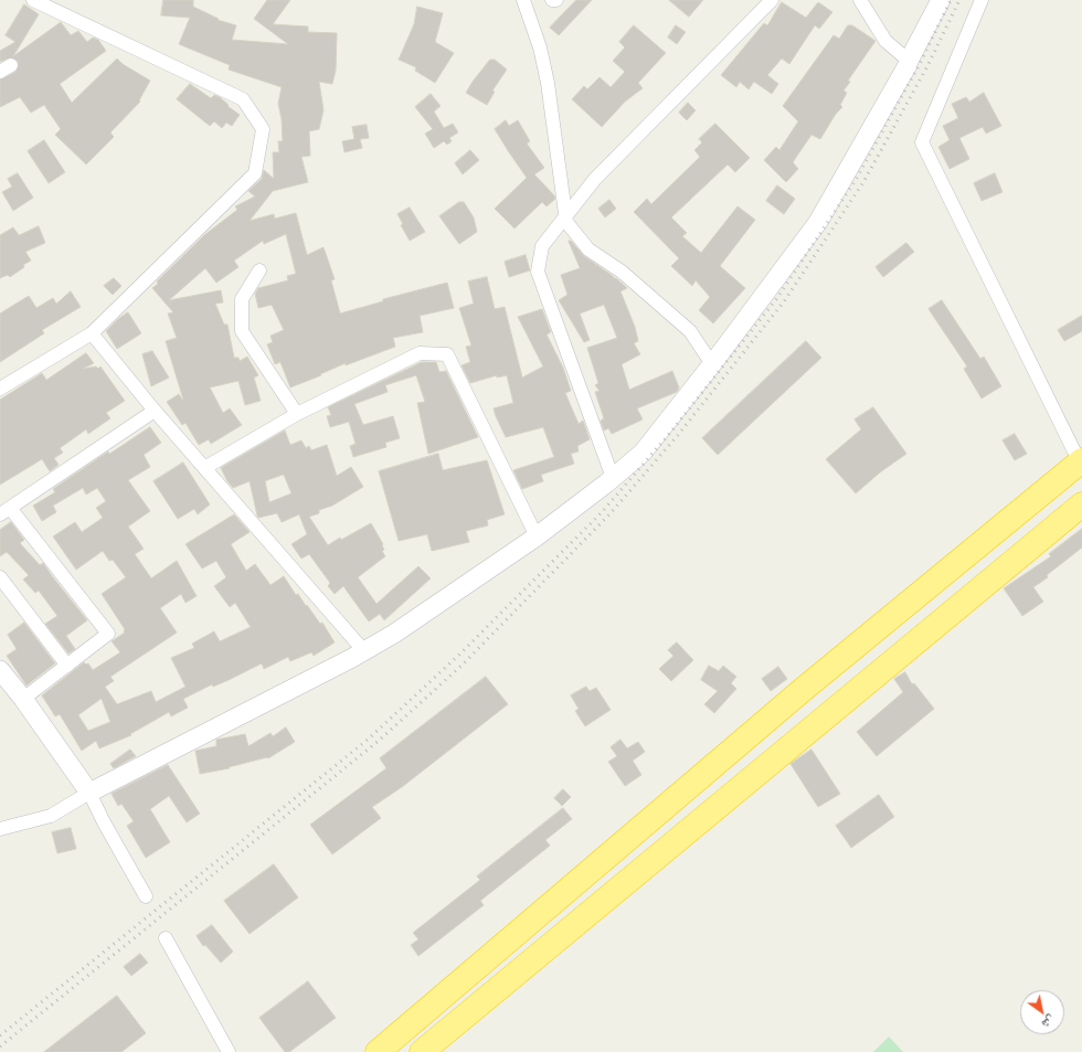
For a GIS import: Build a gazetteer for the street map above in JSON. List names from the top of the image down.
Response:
{
  "north": "bottom right"
}
